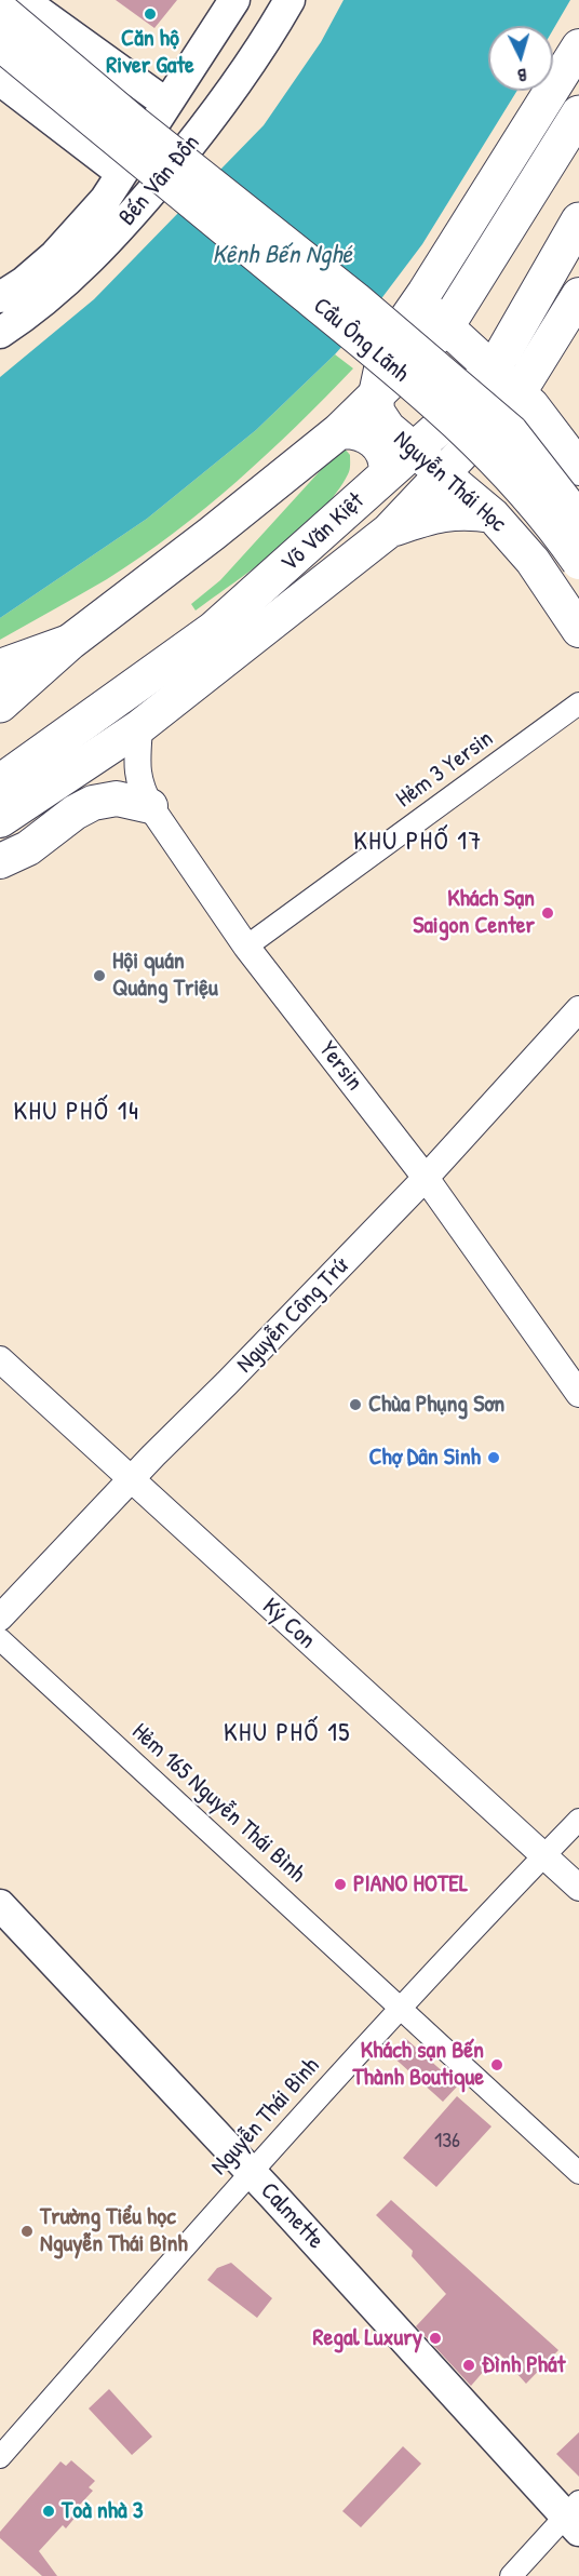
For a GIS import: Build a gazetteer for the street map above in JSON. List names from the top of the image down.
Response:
{
  "streets": {
    "highway": ["Võ Văn Kiệt"],
    "main road": [
      "Bến Vân Đồn",
      "Cầu Ông Lãnh",
      "Nguyễn Thái Học",
      "Calmette"
    ],
    "street": [
      "Hẻm 3 Yersin",
      "Yersin",
      "Nguyễn Công Trứ",
      "Ký Con",
      "Hẻm 165 Nguyễn Thái Bình",
      "Nguyễn Thái Bình"
    ]
  },
  "crossings": [
    ["Nguyễn Thái Học", "Võ Văn Kiệt"],
    ["Võ Văn Kiệt", "Yersin"],
    ["Hẻm 3 Yersin", "Yersin"],
    ["Yersin", "Nguyễn Công Trứ"],
    ["Nguyễn Công Trứ", "Ký Con"],
    ["Ký Con", "Nguyễn Thái Bình"],
    ["Hẻm 165 Nguyễn Thái Bình", "Nguyễn Thái Bình"],
    ["Nguyễn Thái Bình", "Calmette"]
  ],
  "districts": ["KHU PHỐ 17", "KHU PHỐ 14", "KHU PHỐ 15"],
  "water": ["Kênh Bến Nghé"],
  "places": [
    "Căn hộ River Gate",
    "Khách Sạn Saigon Center",
    "Hội quán Quảng Triệu",
    "Chùa Phụng Sơn",
    "Chợ Dân Sinh",
    "PIANO HOTEL",
    "Khách sạn Bến Thành Boutique",
    "Trường Tiểu học Nguyễn Thái Bình",
    "Regal Luxury",
    "Đình Phát",
    "Toà nhà 3"
  ],
  "house_numbers": ["136"],
  "north": "bottom"
}
